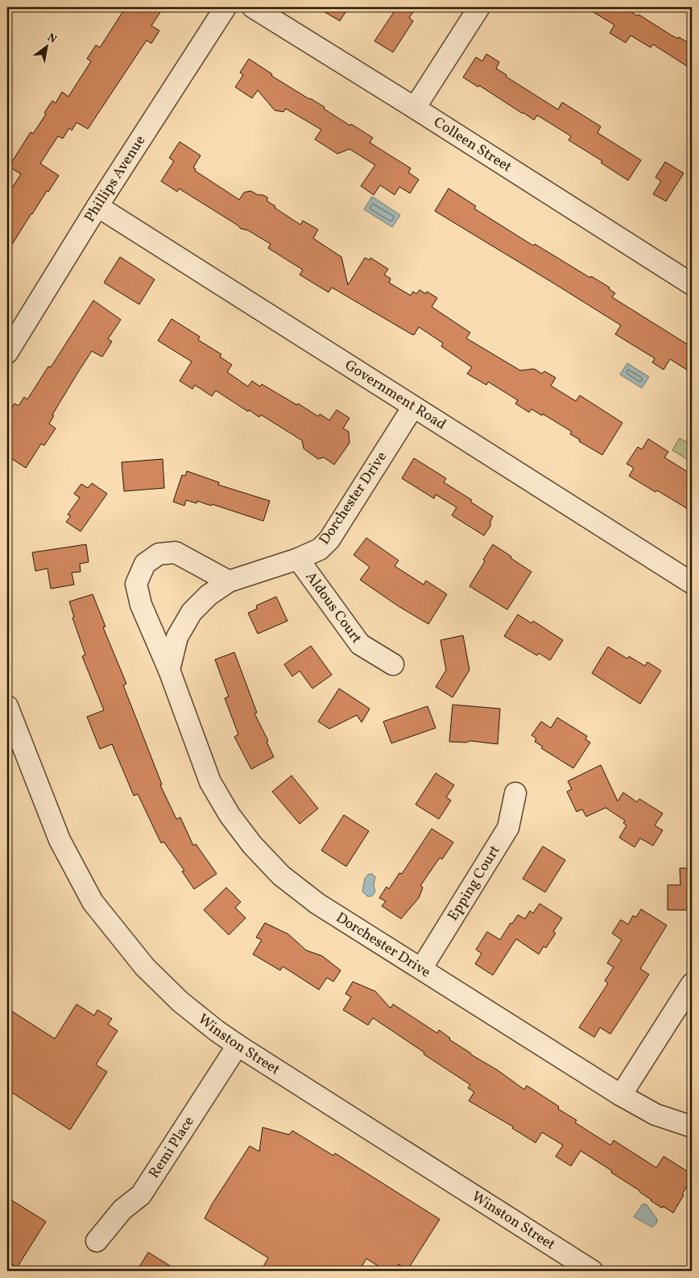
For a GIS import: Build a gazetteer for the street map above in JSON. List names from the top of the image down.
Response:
{
  "streets": {
    "street": [
      "Colleen Street",
      "Phillips Avenue",
      "Government Road",
      "Dorchester Drive",
      "Aldous Court",
      "Epping Court",
      "Winston Street",
      "Remi Place"
    ]
  },
  "crossings": [
    ["Phillips Avenue", "Government Road"],
    ["Government Road", "Dorchester Drive"],
    ["Dorchester Drive", "Aldous Court"],
    ["Dorchester Drive", "Epping Court"],
    ["Winston Street", "Remi Place"]
  ],
  "north": "top right"
}
